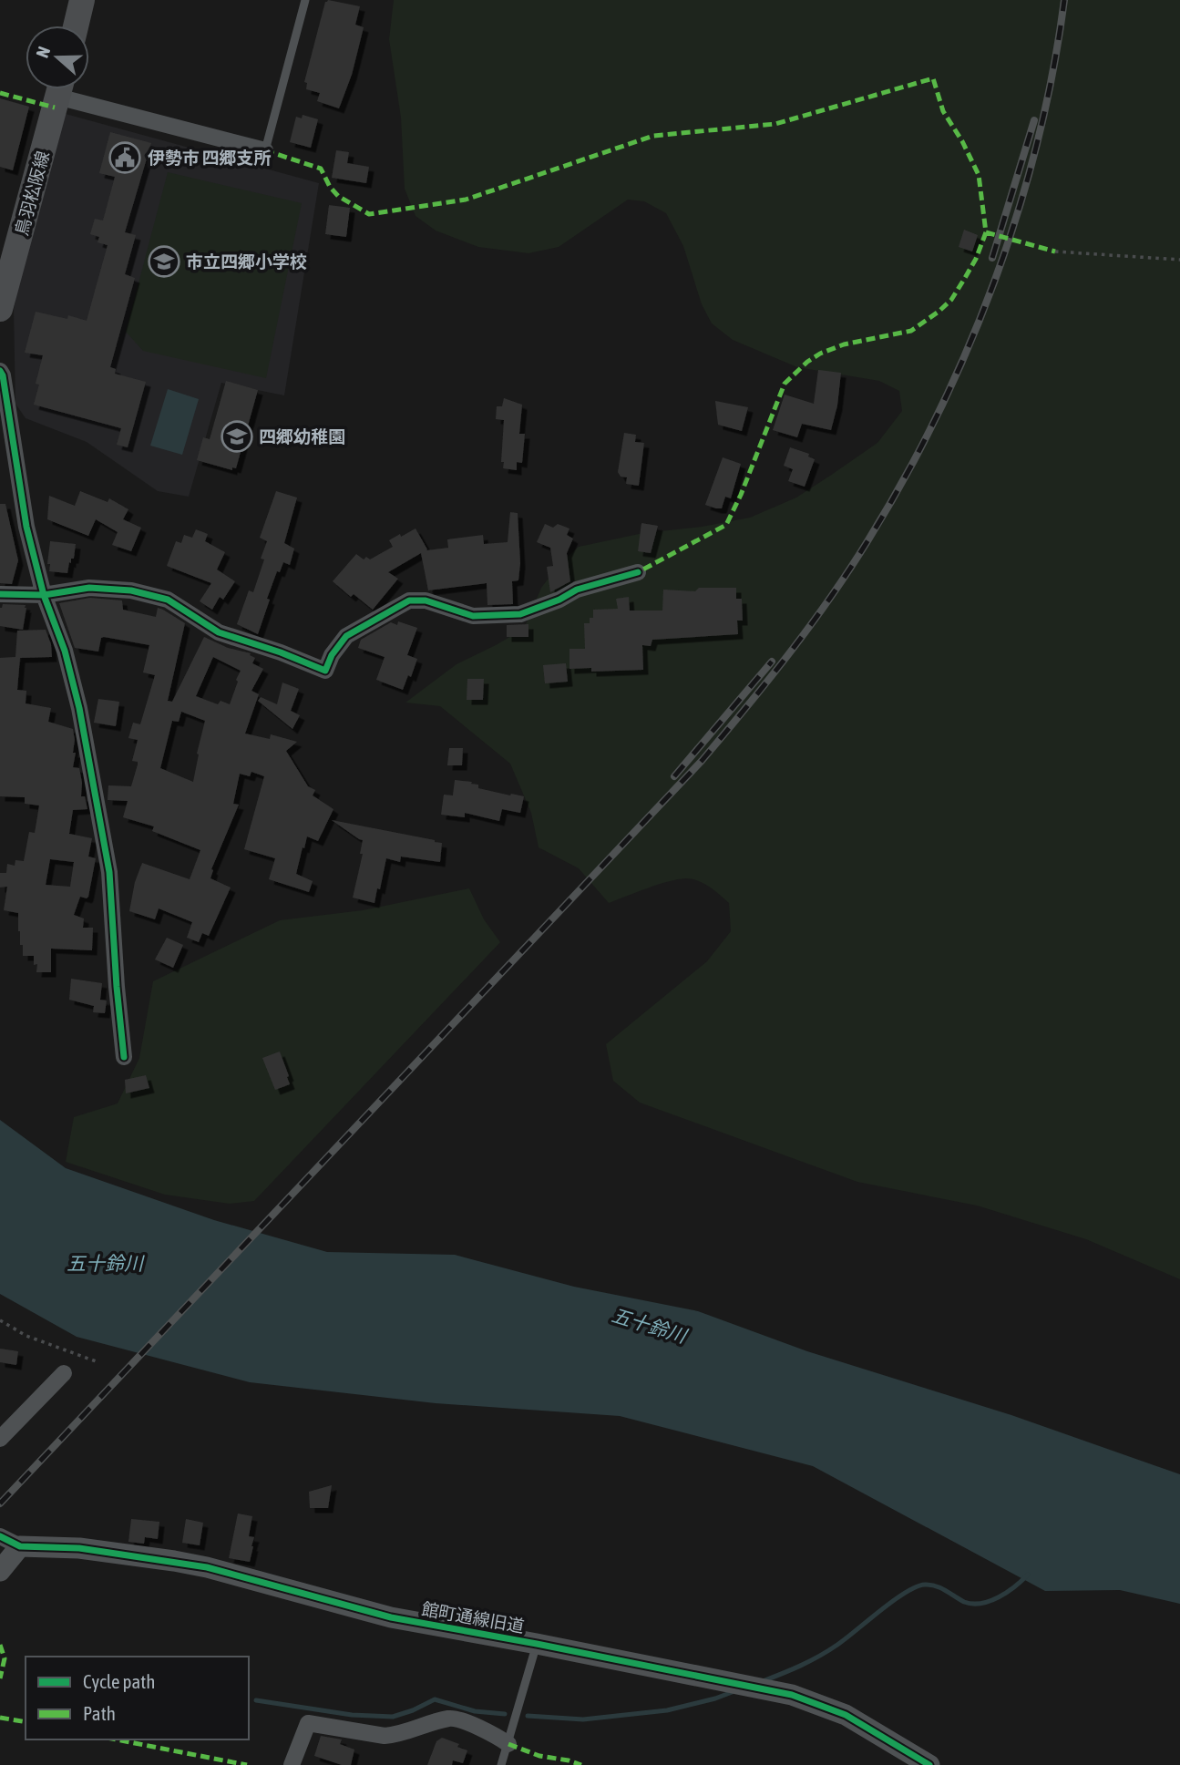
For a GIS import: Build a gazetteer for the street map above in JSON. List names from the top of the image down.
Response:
{
  "streets": {
    "main road": ["鳥羽松阪線"],
    "street": ["館町通線旧道"]
  },
  "water": ["五十鈴川"],
  "places": {
    "public building": ["伊勢市 四郷支所"],
    "school or university": ["市立四郷小学校", "四郷幼稚園"]
  },
  "legend": ["Cycle path", "Path"],
  "north": "left"
}
